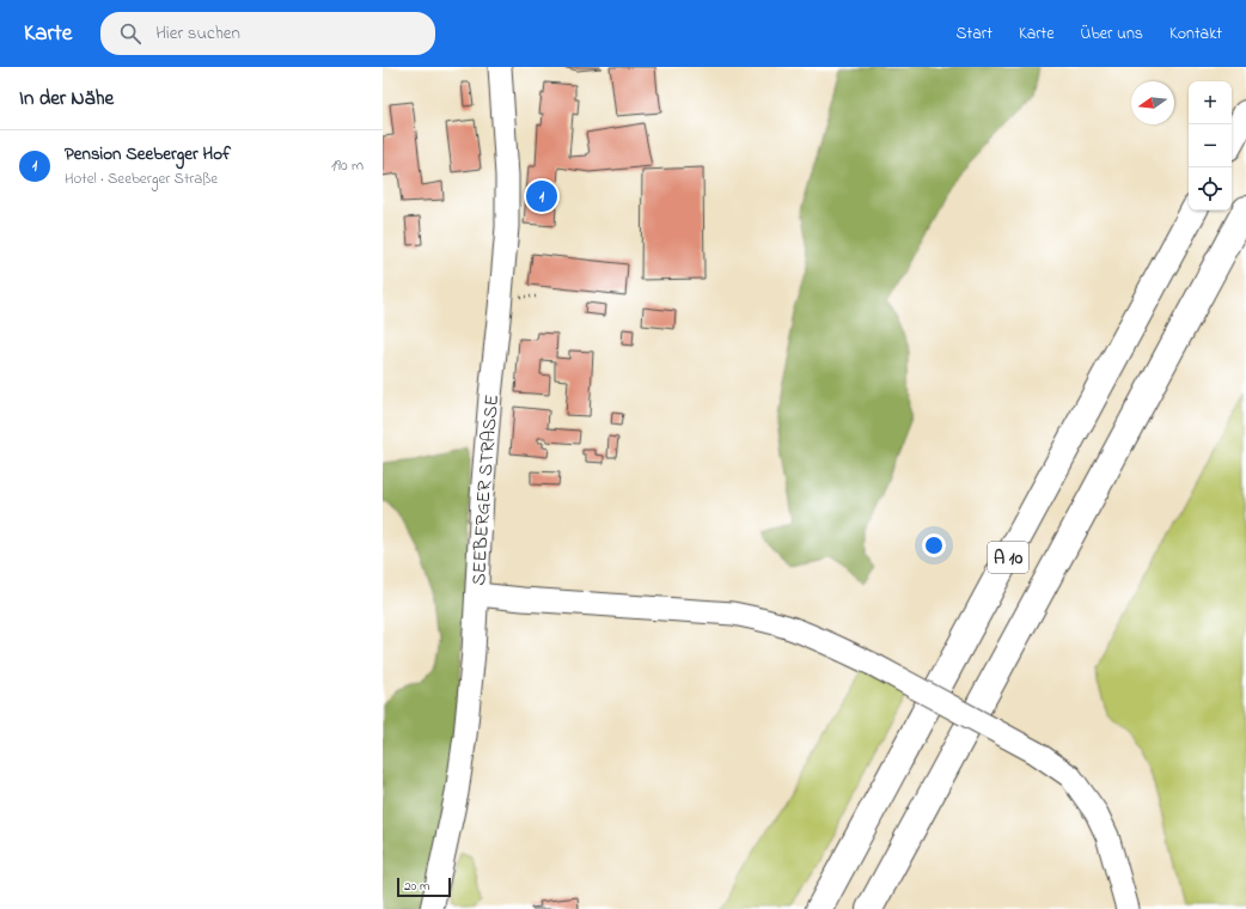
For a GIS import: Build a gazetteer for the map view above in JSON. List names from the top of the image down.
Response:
{
  "streets": {
    "highway": ["A 10"],
    "street": ["SEEBERGER STRASSE"]
  },
  "scale_bar": "20 m",
  "north": "left",
  "page": {
    "header": "Karte",
    "search": "Hier suchen",
    "nav": [
      "Start",
      "Karte",
      "Über uns",
      "Kontakt"
    ],
    "heading": "In der Nähe",
    "map_buttons": ["+", "−"],
    "list": [
      {
        "mark": "1",
        "name": "Pension Seeberger Hof",
        "note": "Hotel · Seeberger Straße",
        "value": "190 m"
      }
    ],
    "pins": "1",
    "scale": "20 m"
  }
}
